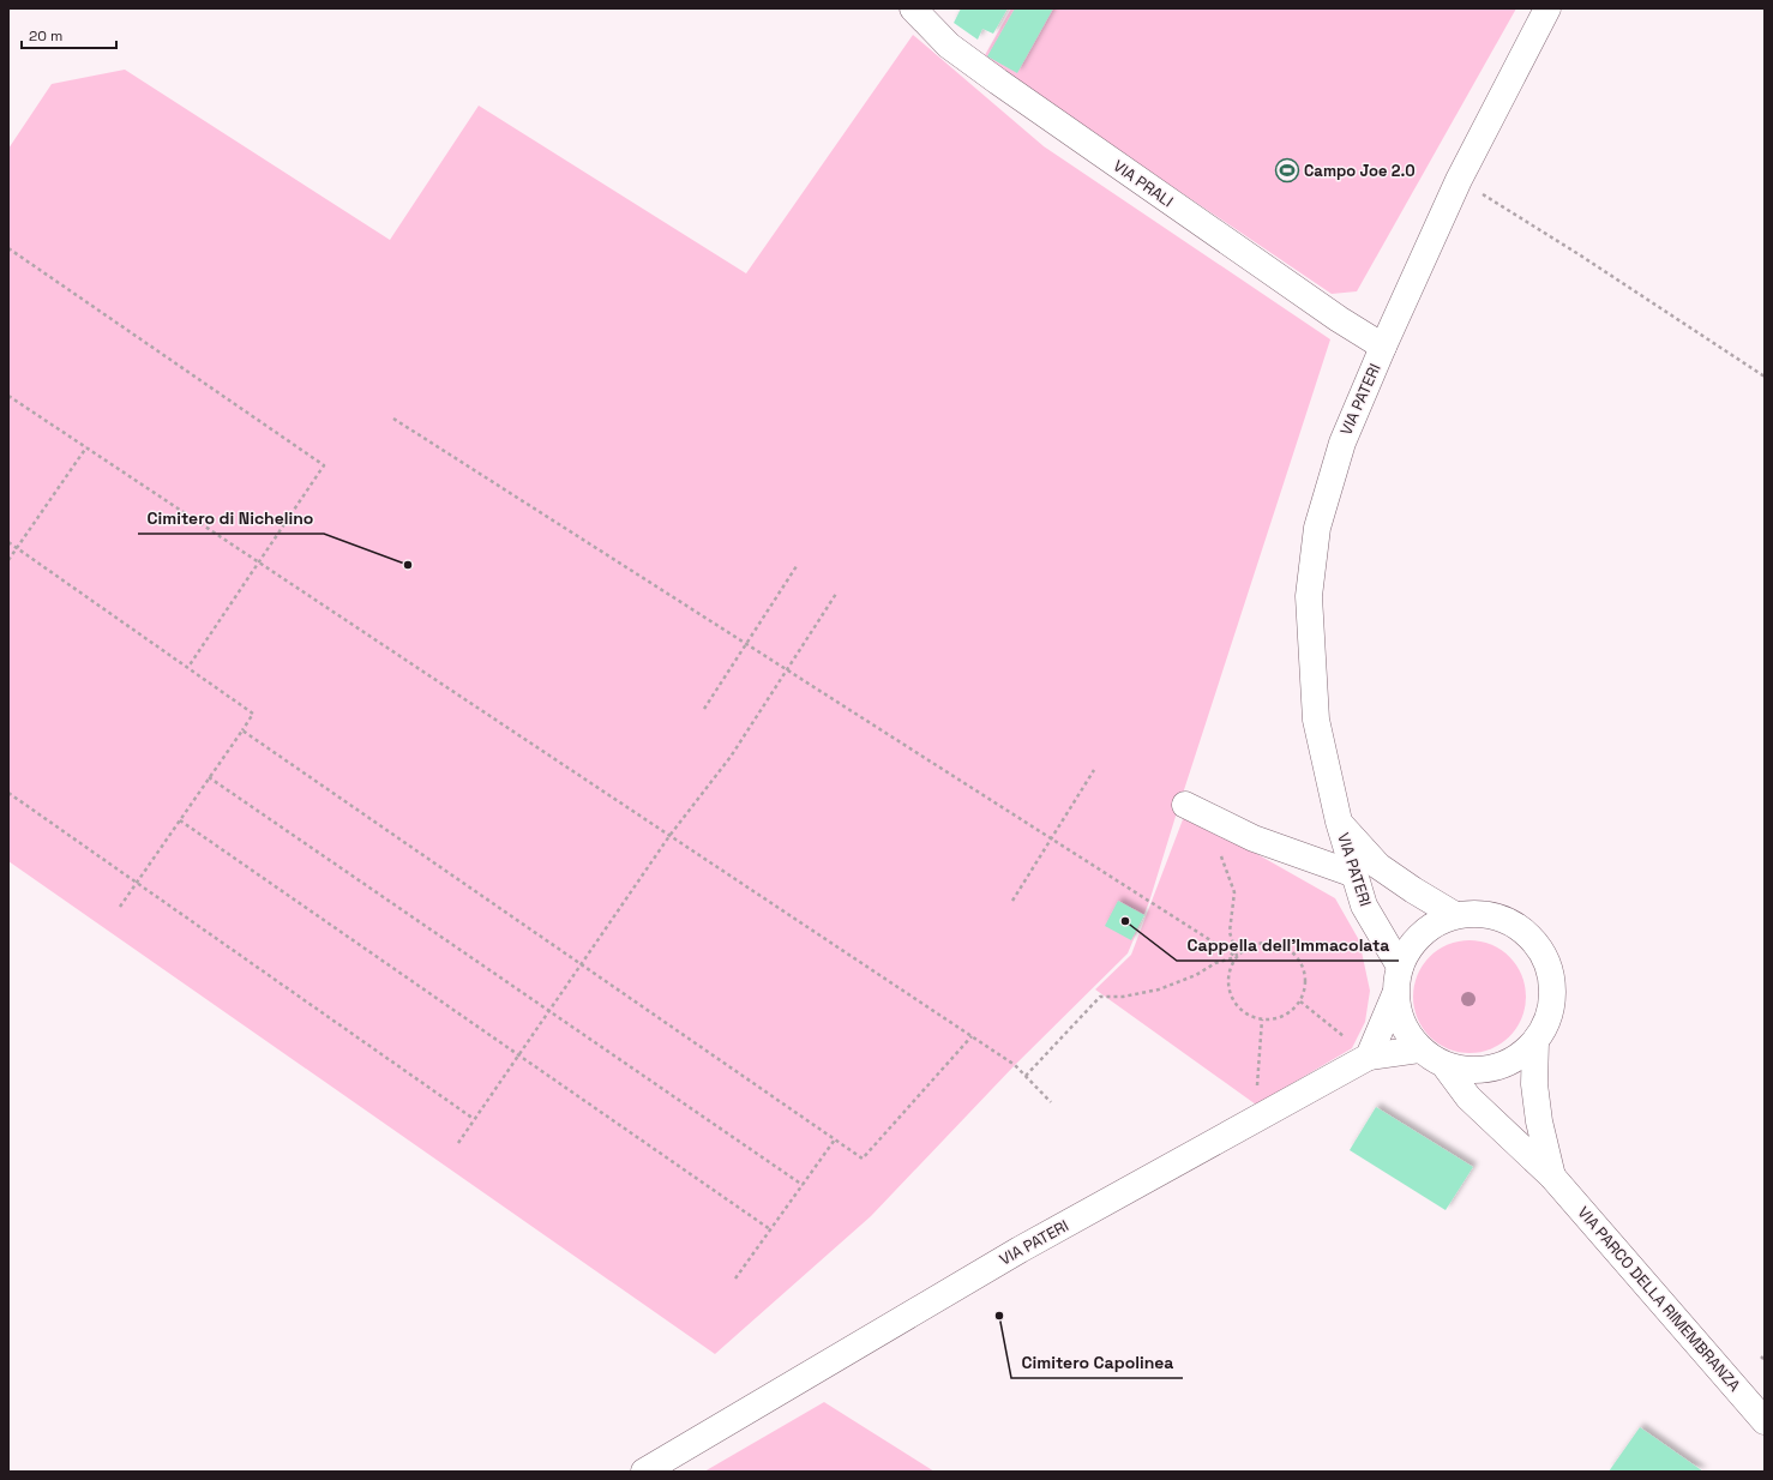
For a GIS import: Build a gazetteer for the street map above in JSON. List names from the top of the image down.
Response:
{
  "streets": {
    "street": ["VIA PRALI", "VIA PATERI", "VIA PARCO DELLA RIMEMBRANZA"]
  },
  "crossings": [
    ["VIA PRALI", "VIA PATERI"],
    ["VIA PATERI", "VIA PARCO DELLA RIMEMBRANZA"]
  ],
  "places": {
    "sports": ["Campo Joe 2.0"],
    "other": ["Cimitero di Nichelino", "Cappella dell'Immacolata", "Cimitero Capolinea"]
  },
  "scale_bar": "20 m"
}
